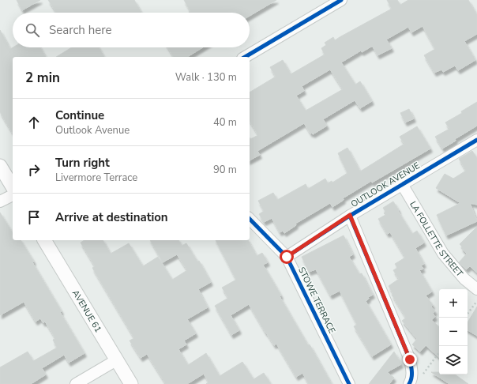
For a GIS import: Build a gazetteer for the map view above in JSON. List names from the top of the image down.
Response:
{
  "streets": {
    "street": [
      "OUTLOOK AVENUE",
      "LA FOLLETTE STREET",
      "STOWE TERRACE",
      "AVENUE 61"
    ]
  },
  "crossings": [
    ["OUTLOOK AVENUE", "LA FOLLETTE STREET"],
    ["OUTLOOK AVENUE", "STOWE TERRACE"]
  ],
  "page": {
    "search": "Search here",
    "heading": ["2 min", "Walk · 130 m"],
    "list": [
      ["Continue", "Outlook Avenue", "40 m"],
      ["Turn right", "Livermore Terrace", "90 m"],
      "Arrive at destination"
    ],
    "map_buttons": ["+", "−"]
  }
}
